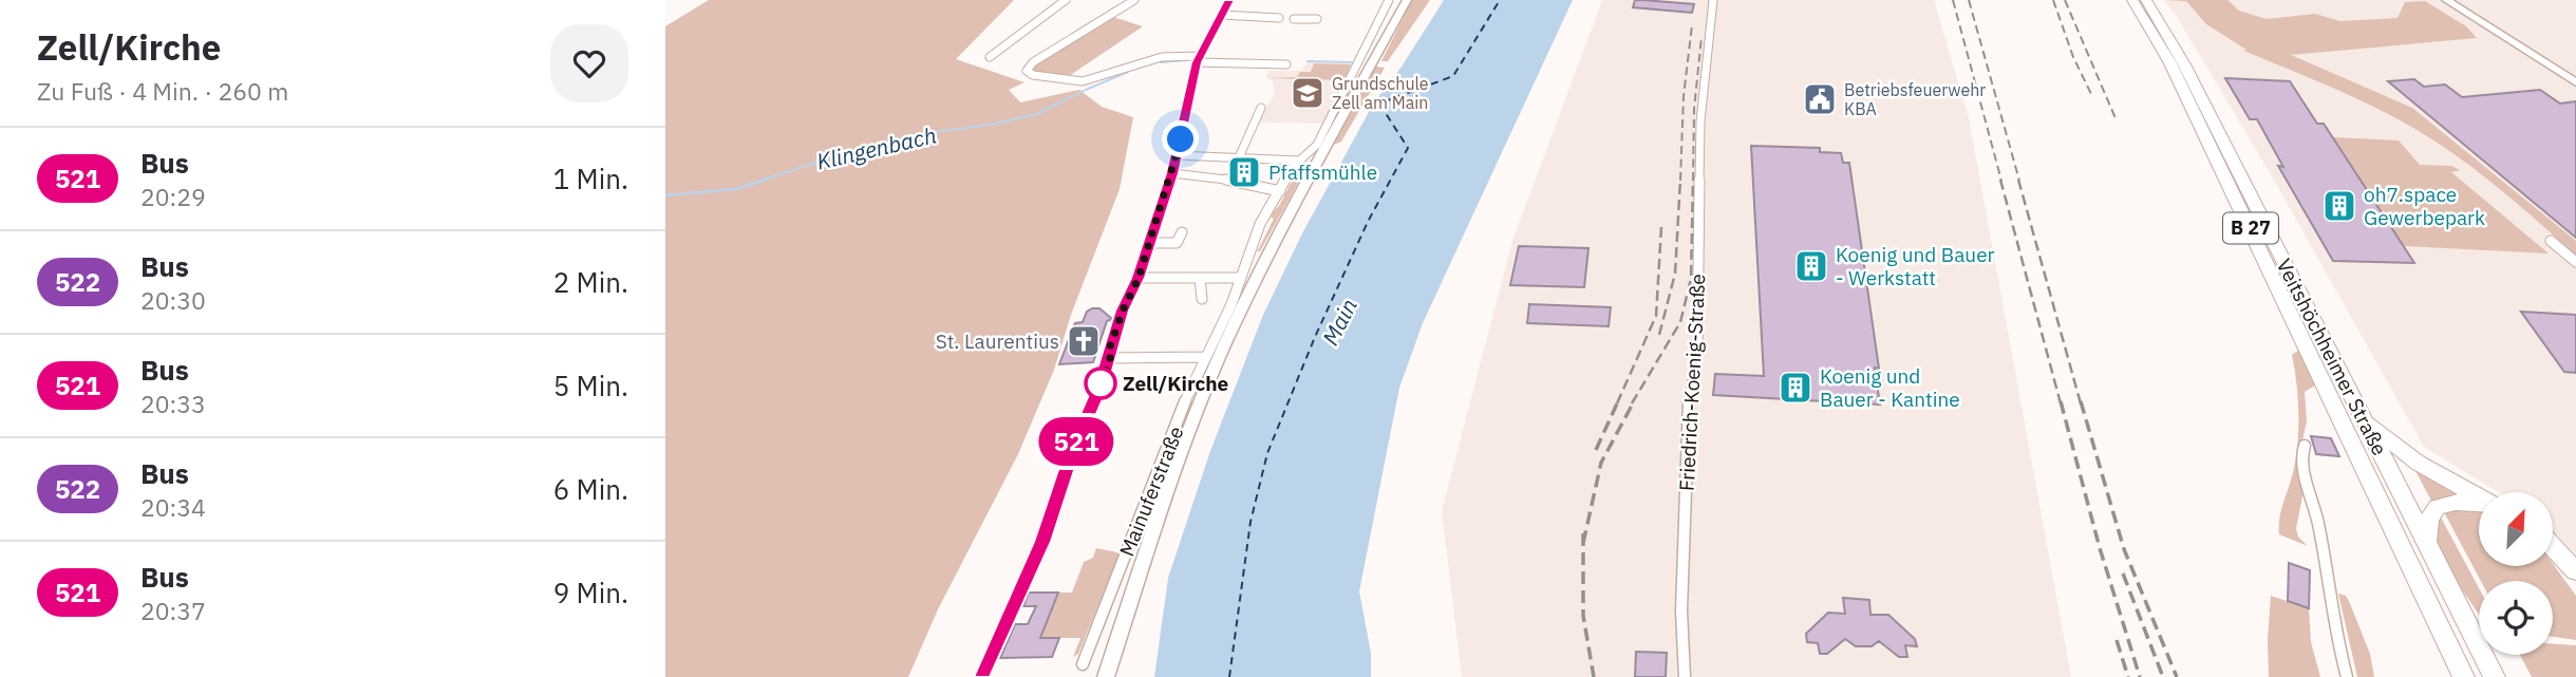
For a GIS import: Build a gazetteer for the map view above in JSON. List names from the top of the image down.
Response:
{
  "streets": {
    "highway": ["B 27", "Veitshöchheimer Straße"],
    "street": ["Friedrich-Koenig-Straße", "Mainuferstraße"]
  },
  "water": ["Klingenbach", "Main"],
  "places": {
    "school or university": ["Grundschule Zell am Main"],
    "public building": ["Betriebsfeuerwehr KBA"],
    "building": [
      "Pfaffsmühle",
      "oh7.space Gewerbepark",
      "Koenig und Bauer - Werkstatt",
      "Koenig und Bauer - Kantine"
    ],
    "church": ["St. Laurentius"],
    "other": ["Zell/Kirche"]
  },
  "lines": ["bus line 521"],
  "north": "top right",
  "page": {
    "heading": ["Zell/Kirche", "Zu Fuß · 4 Min. · 260 m"],
    "on_map": "521",
    "list": [
      {
        "mark": "521",
        "name": "Bus",
        "note": "20:29",
        "value": "1 Min."
      },
      {
        "mark": "522",
        "name": "Bus",
        "note": "20:30",
        "value": "2 Min."
      },
      {
        "mark": "521",
        "name": "Bus",
        "note": "20:33",
        "value": "5 Min."
      },
      {
        "mark": "522",
        "name": "Bus",
        "note": "20:34",
        "value": "6 Min."
      },
      {
        "mark": "521",
        "name": "Bus",
        "note": "20:37",
        "value": "9 Min."
      }
    ]
  }
}
